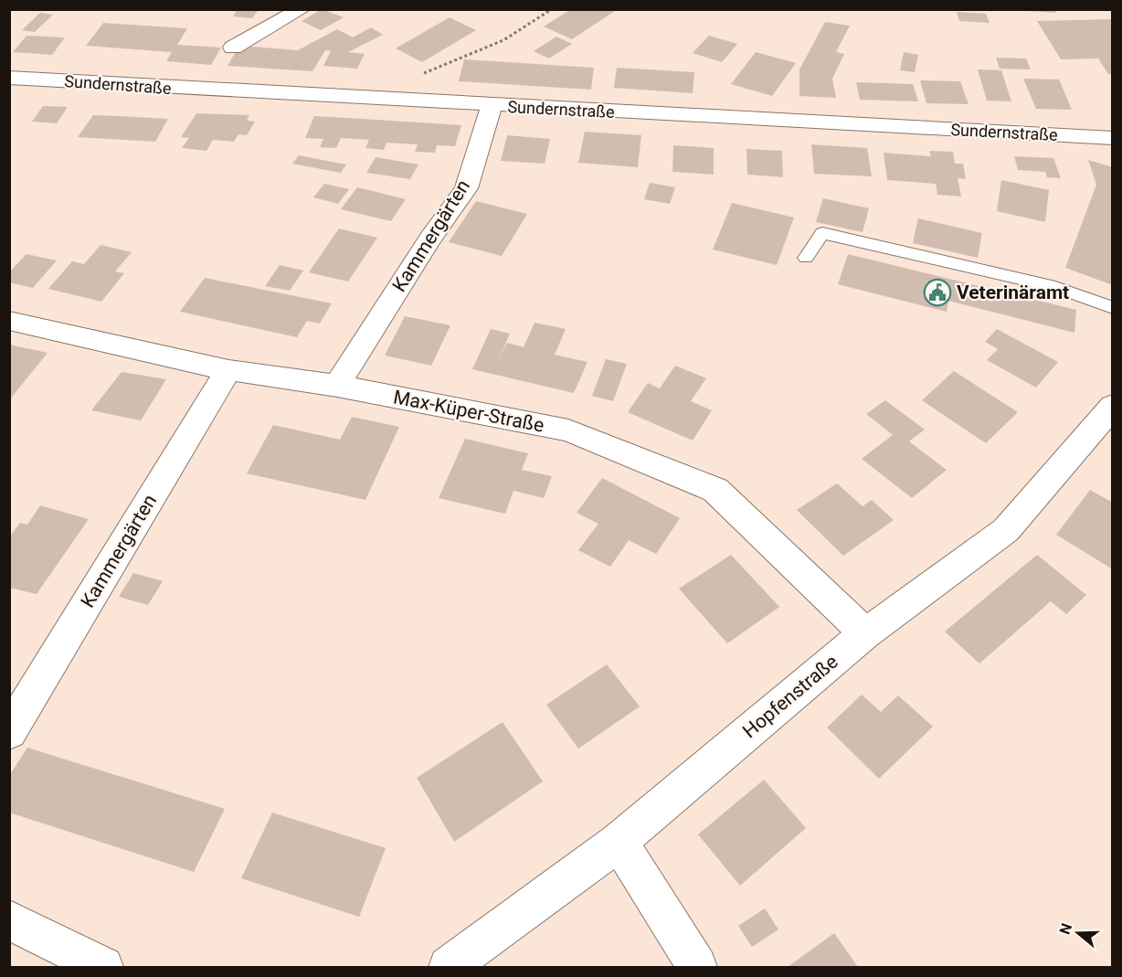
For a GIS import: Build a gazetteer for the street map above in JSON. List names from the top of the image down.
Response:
{
  "streets": {
    "street": [
      "Sundernstraße",
      "Kammergärten",
      "Max-Küper-Straße",
      "Hopfenstraße"
    ]
  },
  "crossings": [
    ["Sundernstraße", "Kammergärten"],
    ["Kammergärten", "Max-Küper-Straße"],
    ["Max-Küper-Straße", "Hopfenstraße"]
  ],
  "places": {
    "public building": ["Veterinäramt"]
  },
  "north": "left"
}
